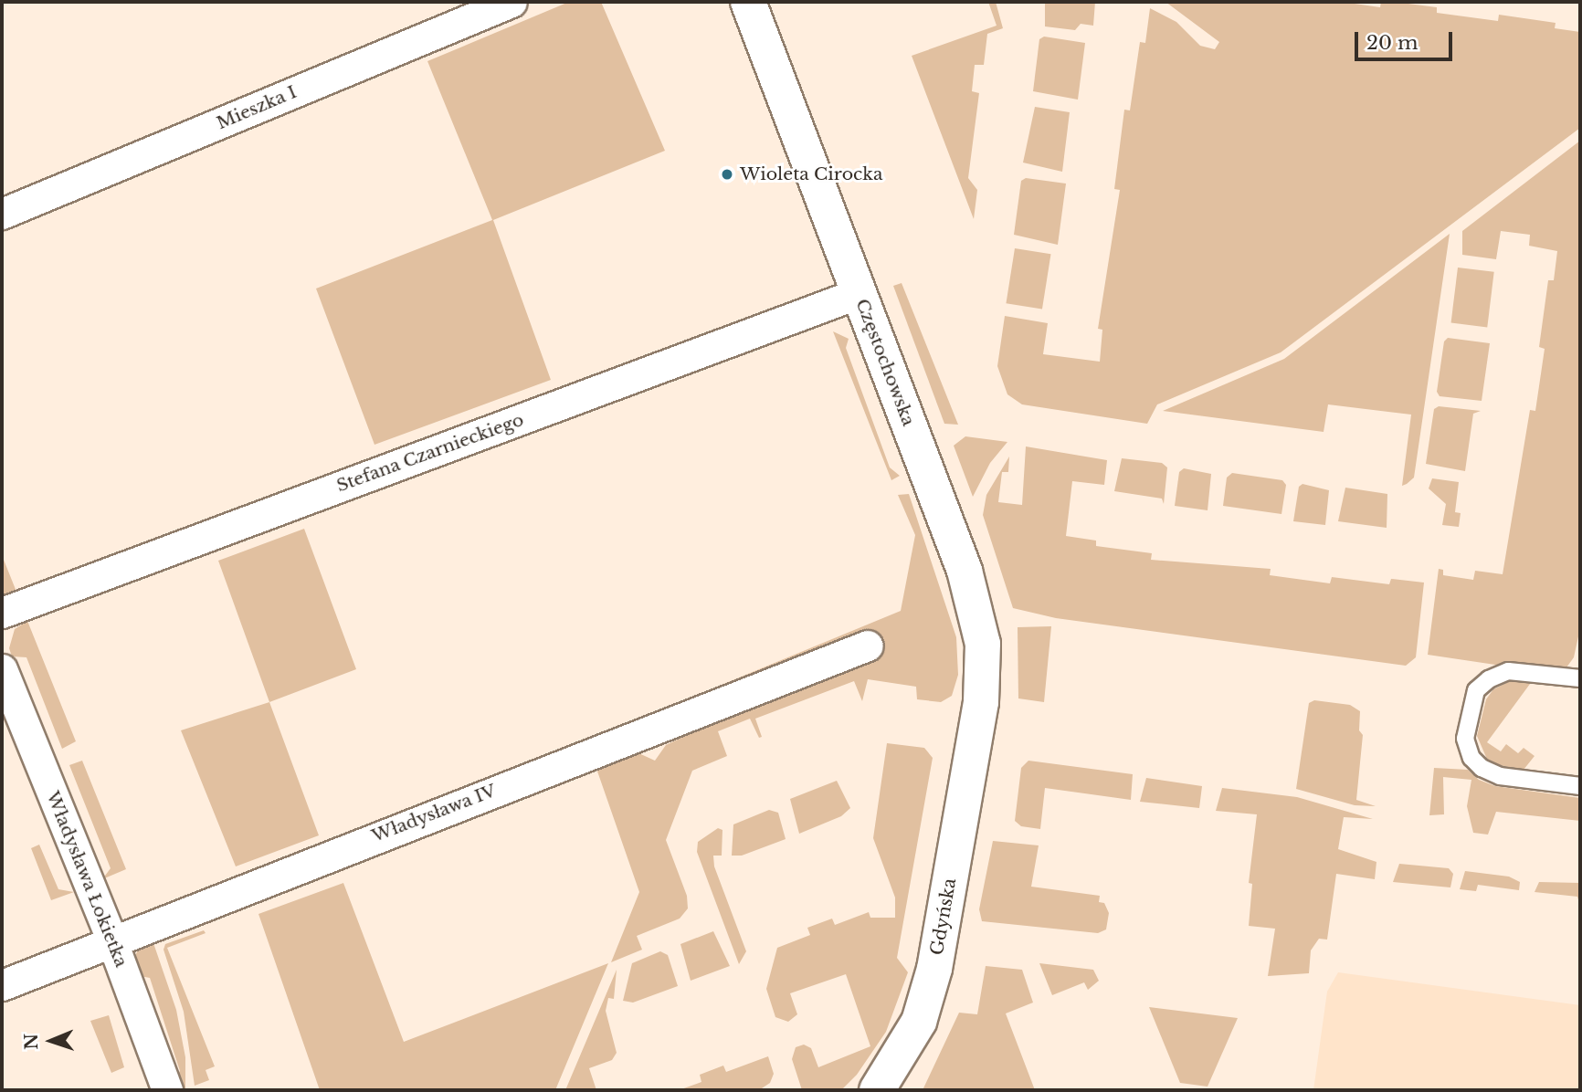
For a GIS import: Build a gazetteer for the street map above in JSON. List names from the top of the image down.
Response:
{
  "streets": {
    "street": [
      "Mieszka I",
      "Częstochowska",
      "Stefana Czarnieckiego",
      "Władysława IV",
      "Władysława Łokietka",
      "Gdyńska"
    ]
  },
  "crossings": [
    ["Częstochowska", "Stefana Czarnieckiego"],
    ["Częstochowska", "Gdyńska"],
    ["Władysława IV", "Władysława Łokietka"]
  ],
  "places": ["Wioleta Cirocka"],
  "scale_bar": "20 m",
  "north": "left"
}
